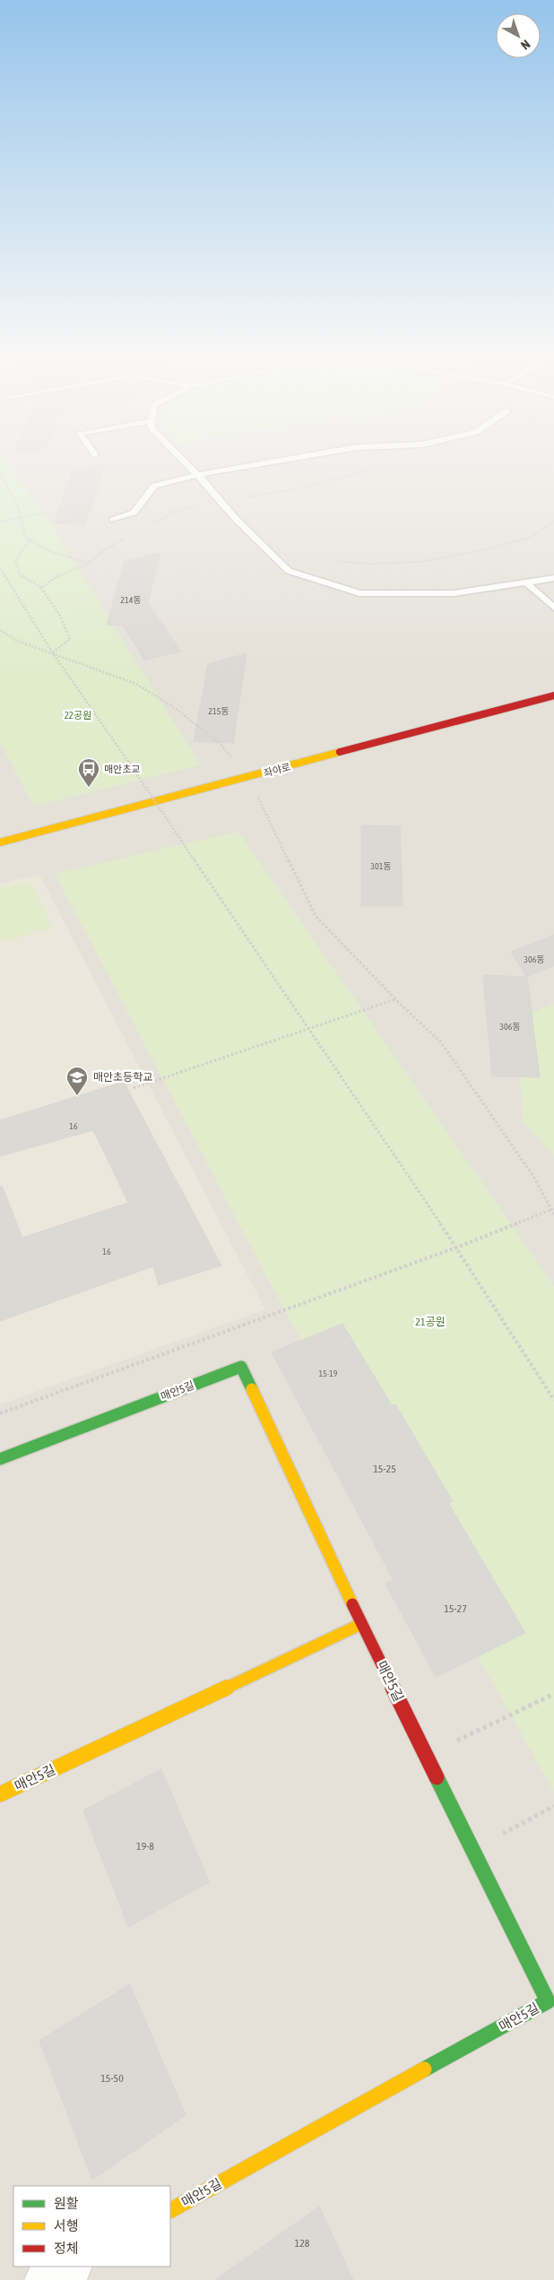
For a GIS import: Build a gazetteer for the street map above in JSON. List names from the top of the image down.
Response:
{
  "streets": {
    "street": ["좌야로", "매안5길"]
  },
  "parks": ["22공원", "21공원"],
  "places": {
    "bus stop": ["매안초교"],
    "school or university": ["매안초등학교"]
  },
  "house_numbers": [
    "214동",
    "215동",
    "301동",
    "306동",
    "306동",
    "16",
    "16",
    "15-19",
    "15-25",
    "15-27",
    "19-8",
    "15-50",
    "128"
  ],
  "legend": ["원활", "서행", "정체"],
  "north": "bottom right"
}
